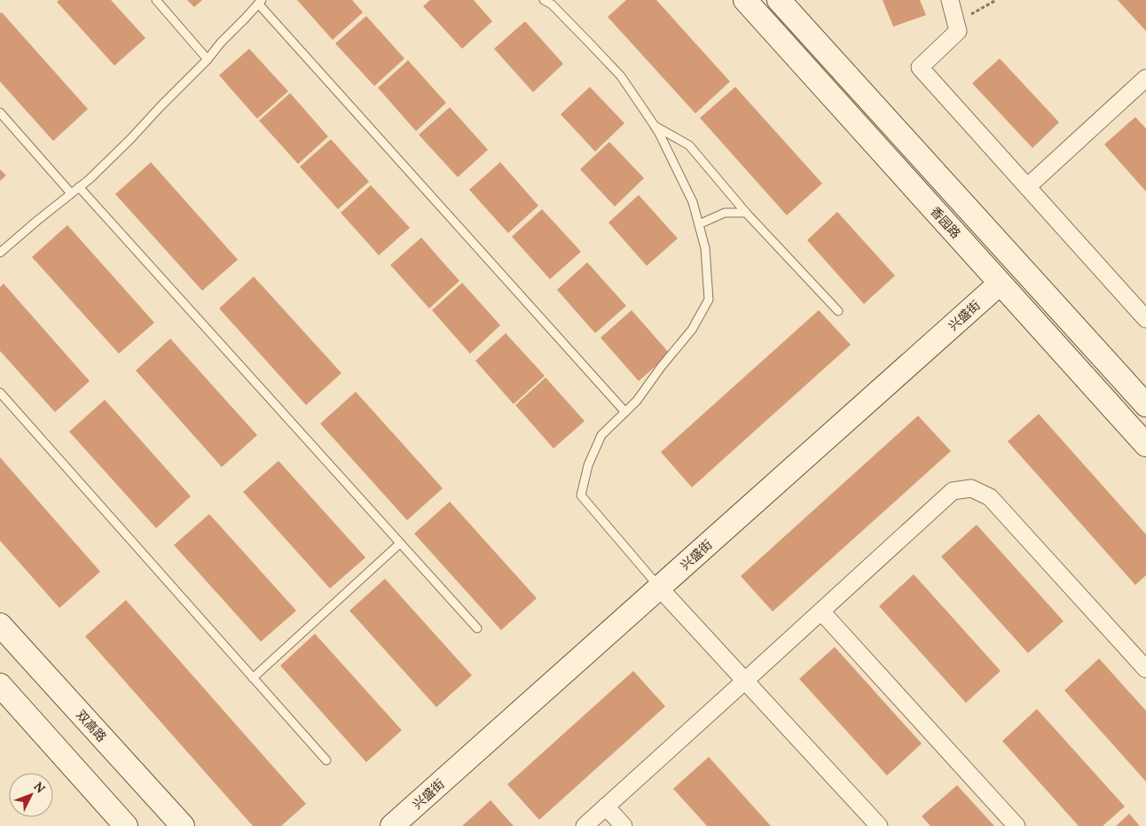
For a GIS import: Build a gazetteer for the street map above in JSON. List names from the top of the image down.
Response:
{
  "streets": {
    "street": ["香园路", "兴盛街", "双高路"]
  },
  "crossings": [
    ["香园路", "兴盛街"]
  ],
  "north": "top right"
}
